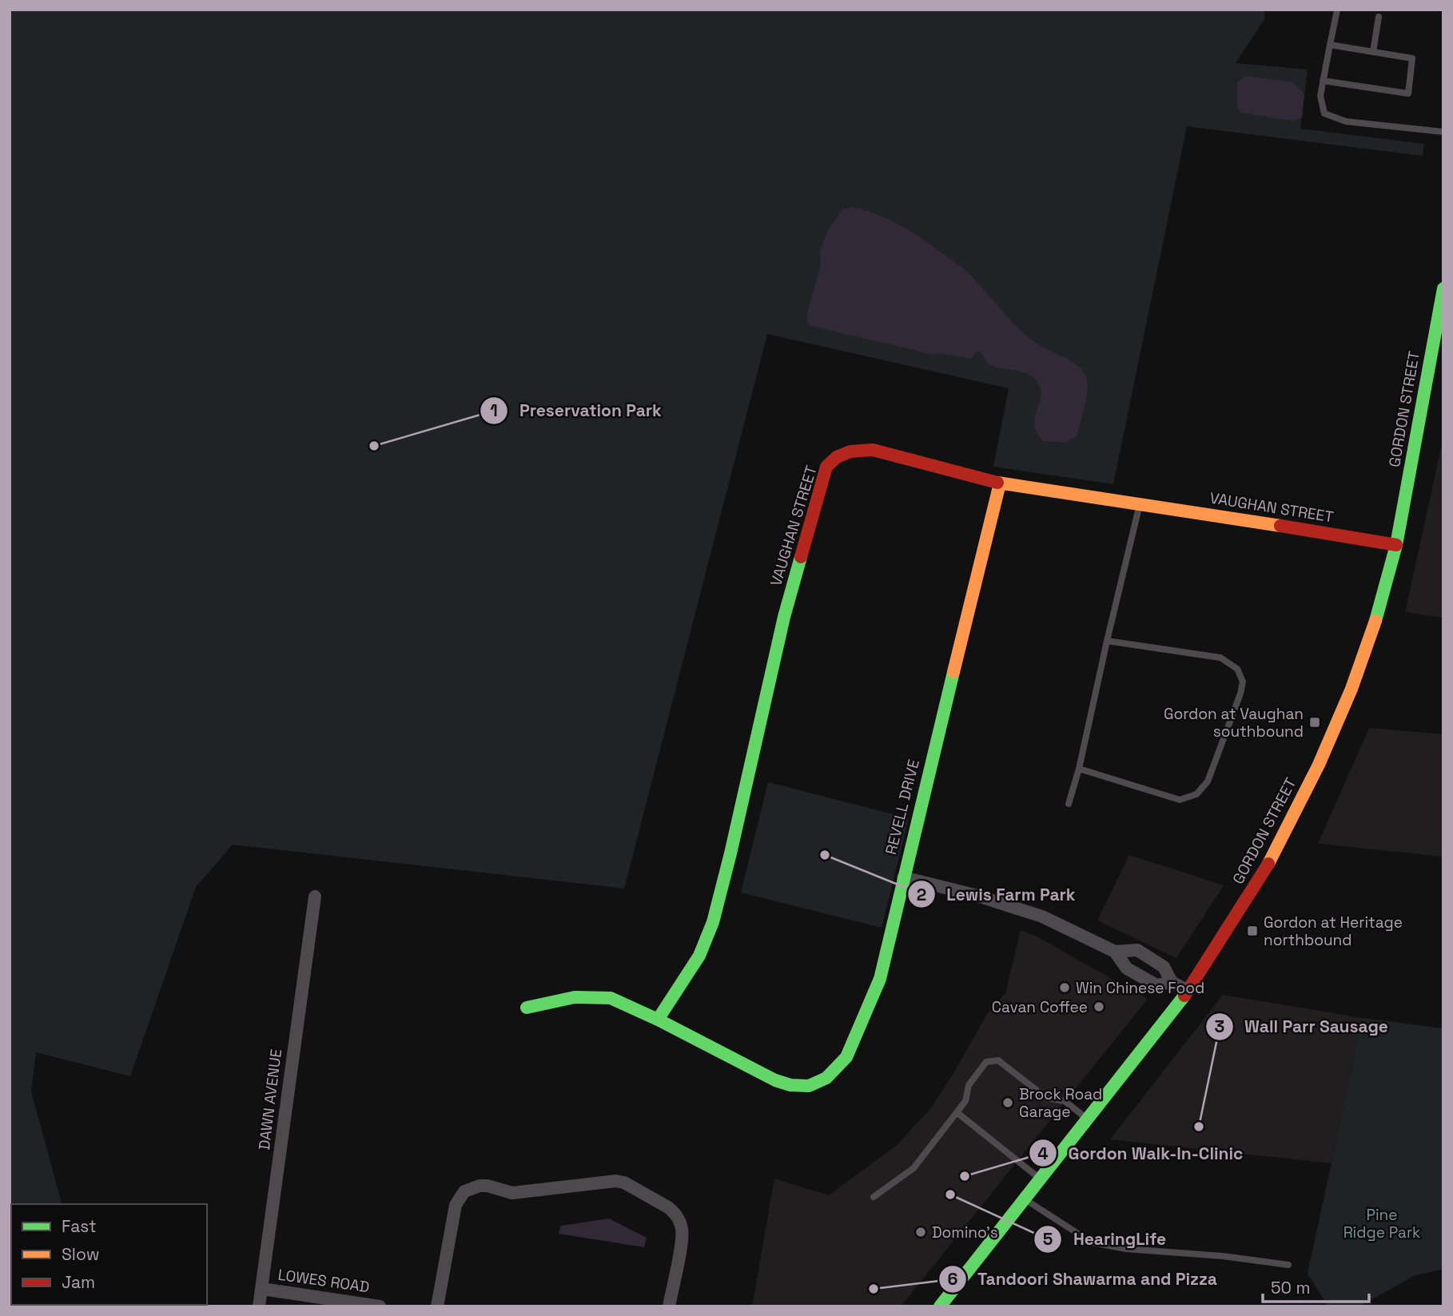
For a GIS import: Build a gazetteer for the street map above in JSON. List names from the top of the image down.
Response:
{
  "streets": {
    "street": [
      "GORDON STREET",
      "VAUGHAN STREET",
      "REVELL DRIVE",
      "DAWN AVENUE",
      "LOWES ROAD"
    ]
  },
  "crossings": [
    ["GORDON STREET", "VAUGHAN STREET"],
    ["VAUGHAN STREET", "REVELL DRIVE"],
    ["DAWN AVENUE", "LOWES ROAD"]
  ],
  "parks": ["Pine Ridge Park"],
  "places": {
    "other": [
      "Preservation Park",
      "Lewis Farm Park",
      "Win Chinese Food",
      "Cavan Coffee",
      "Brock Road Garage",
      "Wall Parr Sausage",
      "Gordon Walk-In-Clinic",
      "HearingLife",
      "Domino's",
      "Tandoori Shawarma and Pizza"
    ],
    "transit": ["Gordon at Vaughan southbound", "Gordon at Heritage northbound"]
  },
  "legend": ["Fast", "Slow", "Jam"],
  "scale_bar": "50 m"
}
